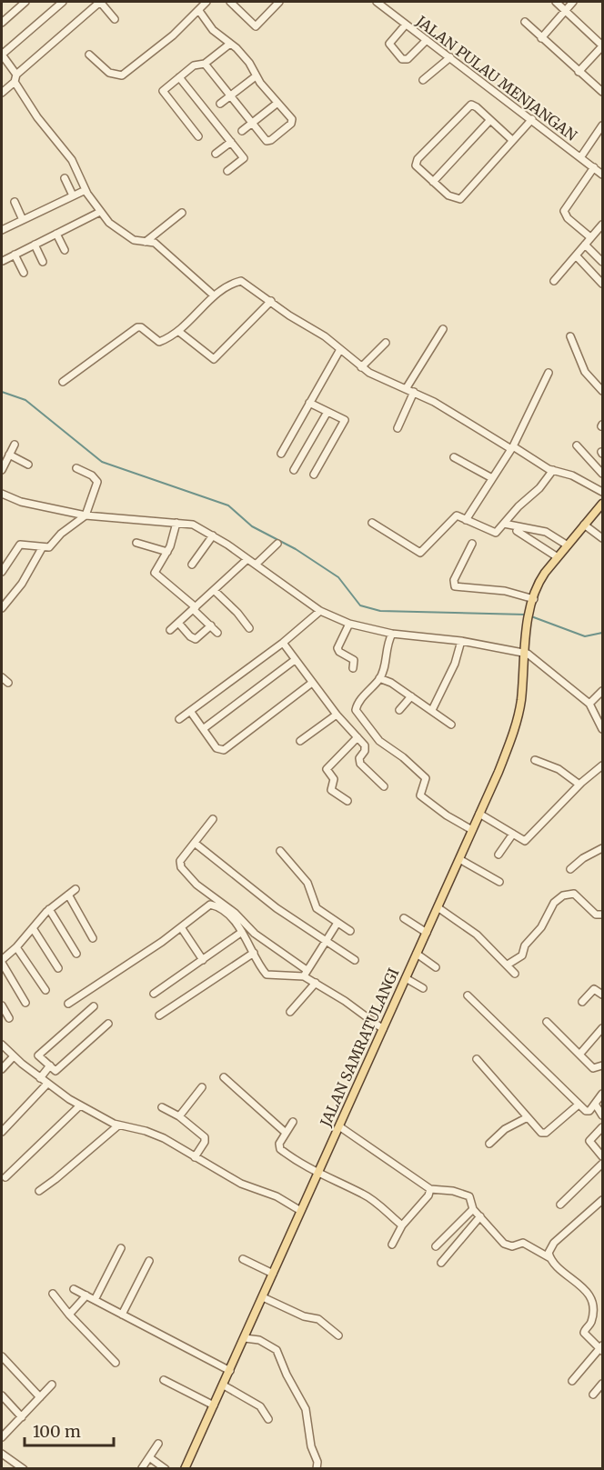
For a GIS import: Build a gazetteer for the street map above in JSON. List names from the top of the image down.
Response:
{
  "streets": {
    "main road": ["JALAN SAMRATULANGI"],
    "street": ["JALAN PULAU MENJANGAN"]
  },
  "scale_bar": "100 m"
}
